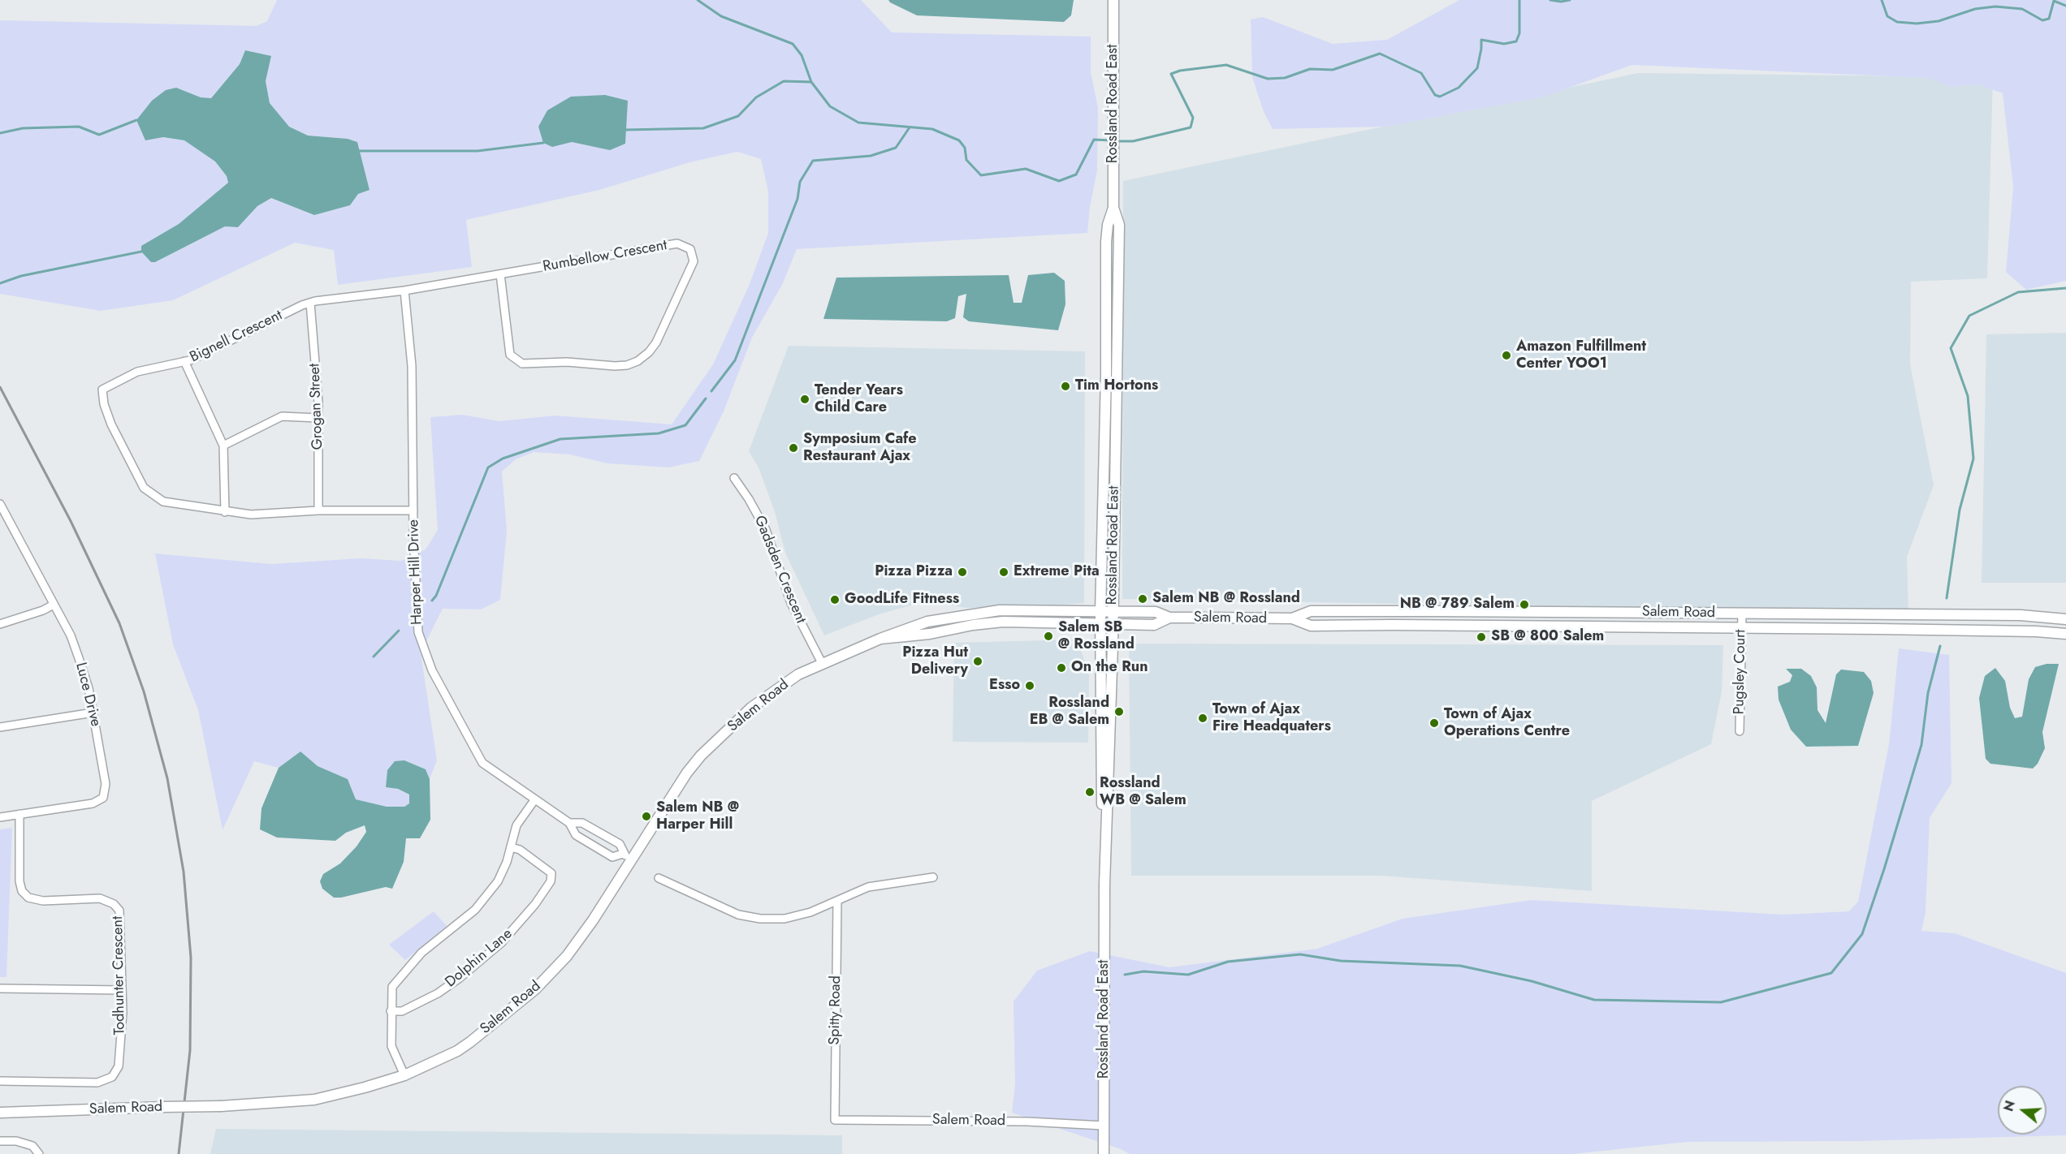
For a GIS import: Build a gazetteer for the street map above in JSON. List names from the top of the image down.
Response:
{
  "streets": {
    "main road": ["Rossland Road East", "Salem Road"],
    "street": [
      "Rumbellow Crescent",
      "Bignell Crescent",
      "Grogan Street",
      "Gadsden Crescent",
      "Harper Hill Drive",
      "Pugsley Court",
      "Luce Drive",
      "Dolphin Lane",
      "Todhunter Crescent",
      "Spitty Road"
    ]
  },
  "crossings": [
    ["Rossland Road East", "Salem Road"],
    ["Rumbellow Crescent", "Bignell Crescent"],
    ["Rumbellow Crescent", "Harper Hill Drive"],
    ["Bignell Crescent", "Grogan Street"],
    ["Bignell Crescent", "Harper Hill Drive"],
    ["Gadsden Crescent", "Salem Road"],
    ["Harper Hill Drive", "Salem Road"],
    ["Salem Road", "Pugsley Court"],
    ["Salem Road", "Spitty Road"],
    ["Luce Drive", "Todhunter Crescent"]
  ],
  "places": [
    "Amazon Fulfillment Center YOO1",
    "Tim Hortons",
    "Tender Years Child Care",
    "Symposium Cafe Restaurant Ajax",
    "Pizza Pizza",
    "Extreme Pita",
    "Salem NB @ Rossland",
    "GoodLife Fitness",
    "NB @ 789 Salem",
    "Salem SB @ Rossland",
    "SB @ 800 Salem",
    "Pizza Hut Delivery",
    "On the Run",
    "Esso",
    "Rossland EB @ Salem",
    "Town of Ajax Fire Headquaters",
    "Town of Ajax Operations Centre",
    "Rossland WB @ Salem",
    "Salem NB @ Harper Hill"
  ],
  "north": "left"
}
